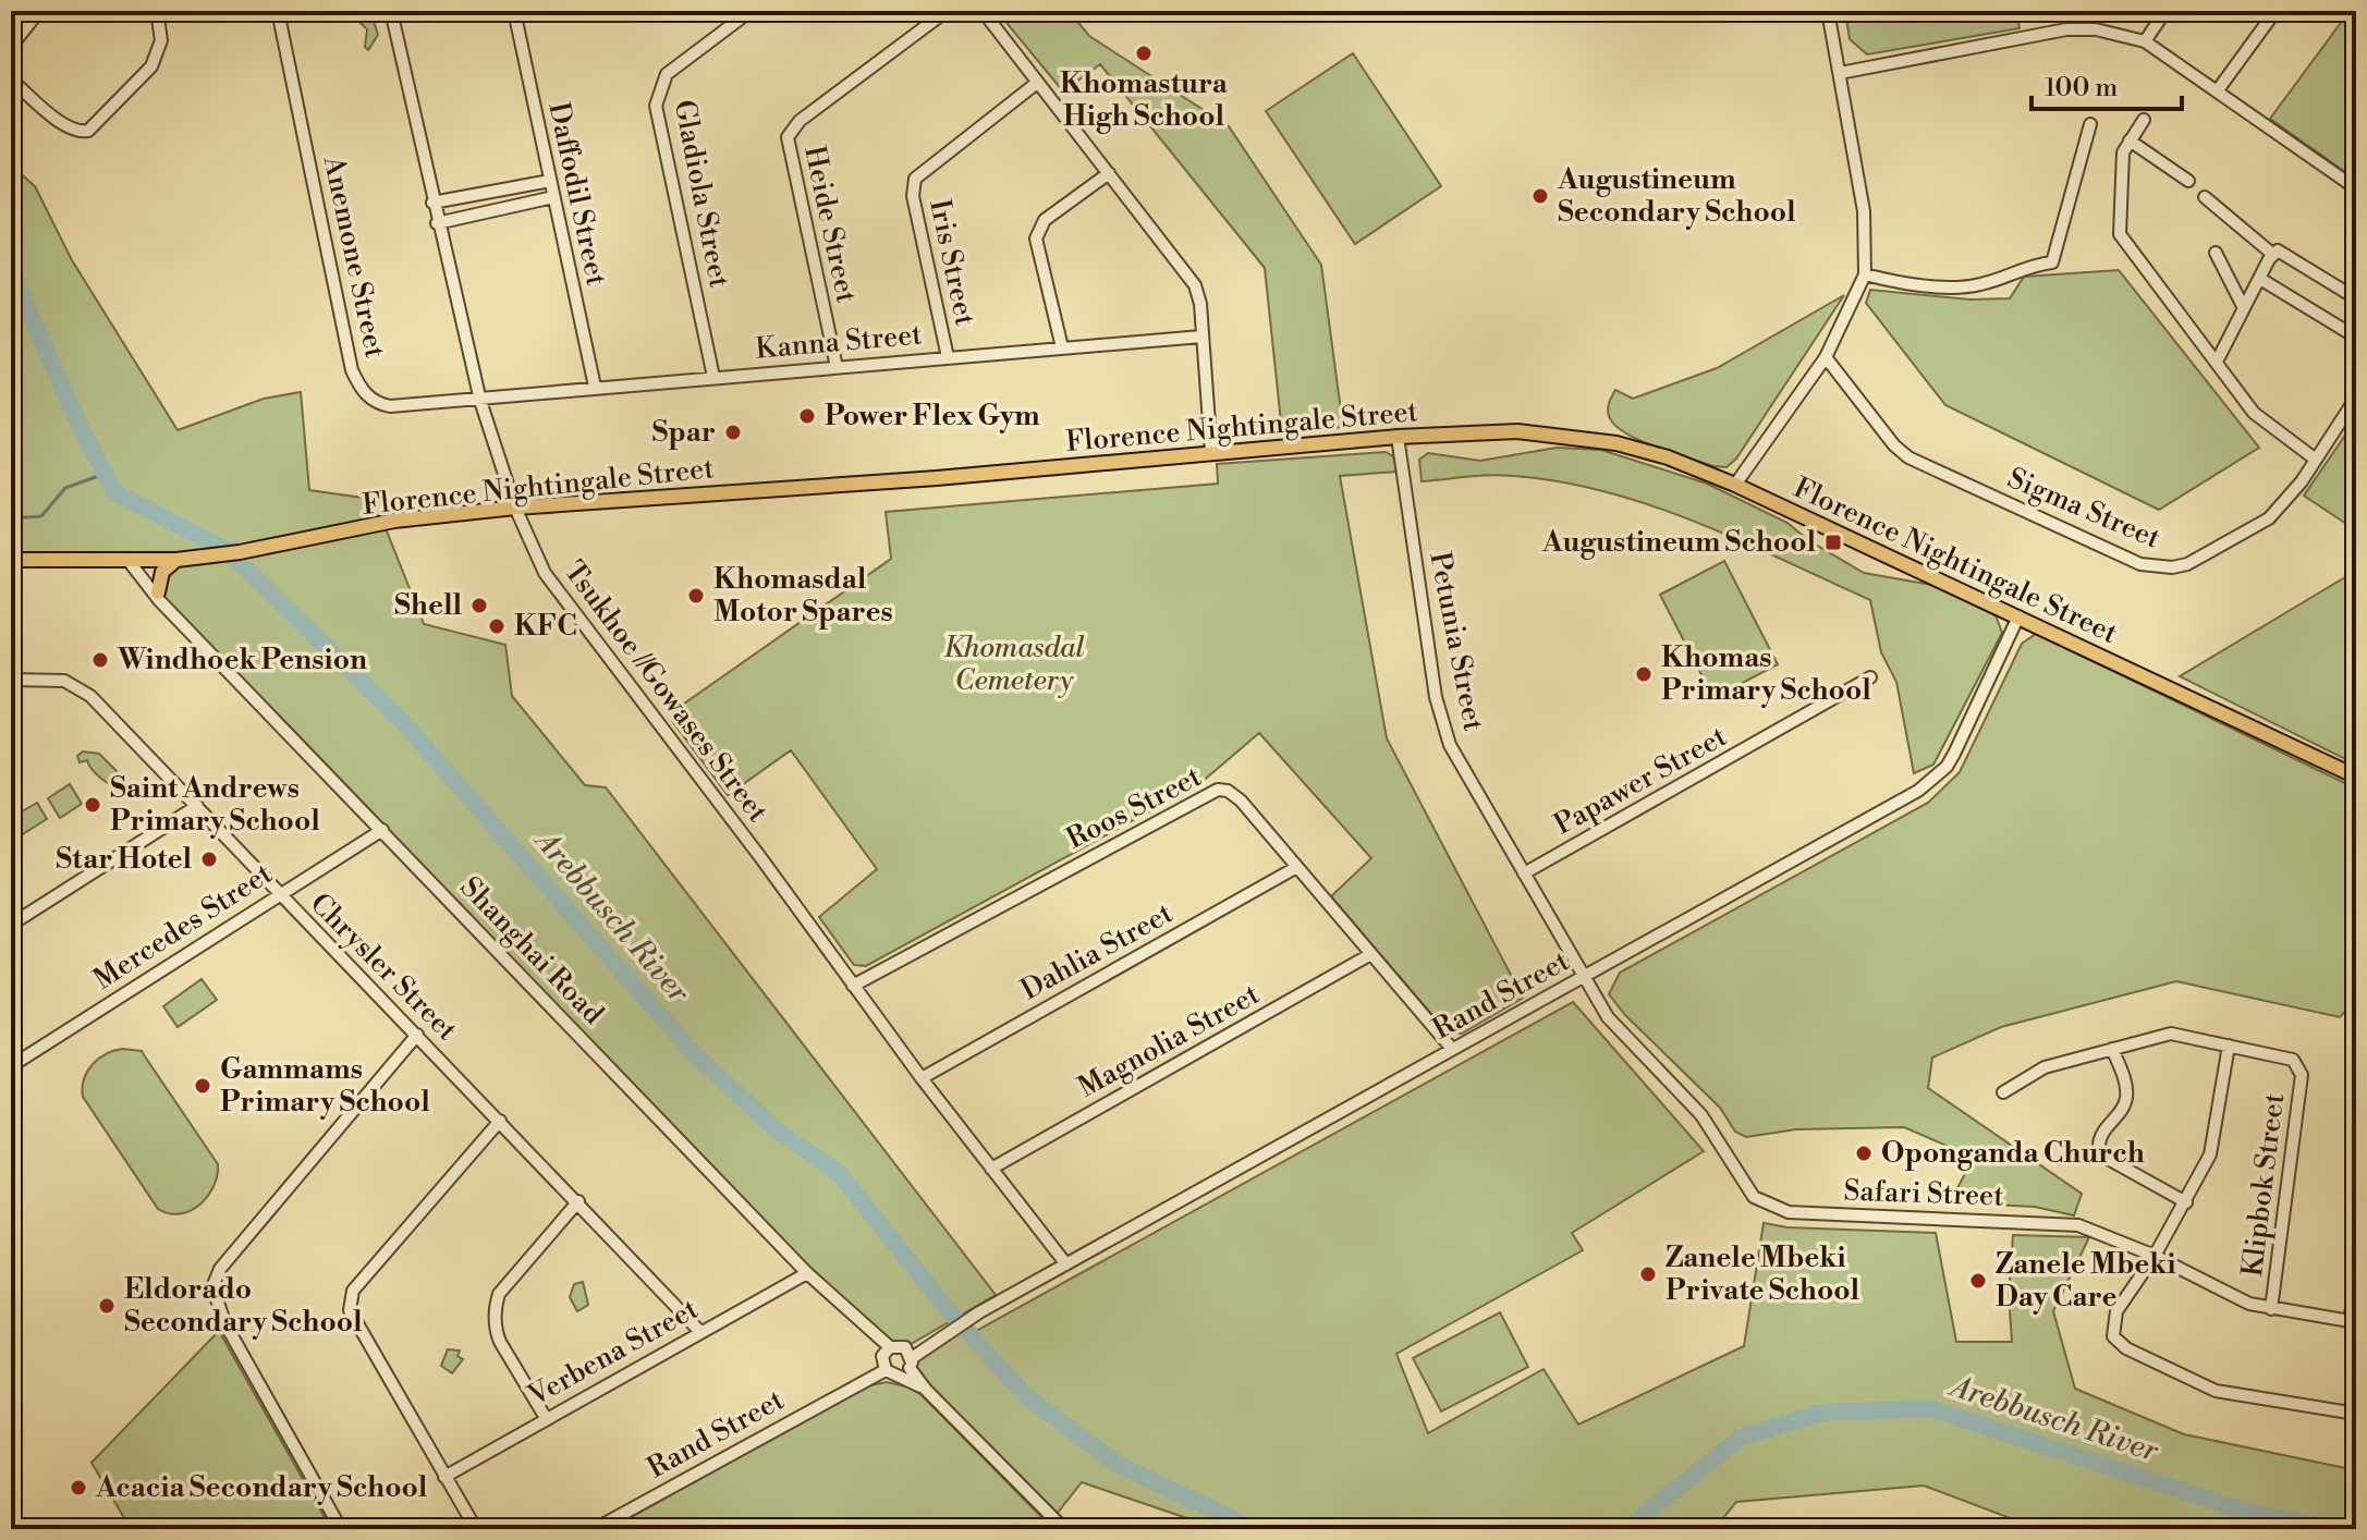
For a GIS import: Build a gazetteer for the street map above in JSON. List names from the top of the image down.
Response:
{
  "streets": {
    "main road": ["Florence Nightingale Street"],
    "street": [
      "Daffodil Street",
      "Gladiola Street",
      "Heide Street",
      "Anemone Street",
      "Iris Street",
      "Kanna Street",
      "Sigma Street",
      "Petunia Street",
      "Tsukhoe //Gowases Street",
      "Papawer Street",
      "Roos Street",
      "Mercedes Street",
      "Shanghai Road",
      "Dahlia Street",
      "Chrysler Street",
      "Rand Street",
      "Magnolia Street",
      "Klipbok Street",
      "Safari Street",
      "Verbena Street"
    ]
  },
  "crossings": [
    ["Daffodil Street", "Kanna Street"],
    ["Gladiola Street", "Kanna Street"],
    ["Heide Street", "Kanna Street"],
    ["Anemone Street", "Kanna Street"],
    ["Anemone Street", "Tsukhoe //Gowases Street"],
    ["Iris Street", "Kanna Street"],
    ["Kanna Street", "Tsukhoe //Gowases Street"],
    ["Florence Nightingale Street", "Petunia Street"],
    ["Florence Nightingale Street", "Tsukhoe //Gowases Street"],
    ["Florence Nightingale Street", "Shanghai Road"],
    ["Florence Nightingale Street", "Rand Street"],
    ["Petunia Street", "Papawer Street"],
    ["Petunia Street", "Rand Street"],
    ["Petunia Street", "Safari Street"],
    ["Tsukhoe //Gowases Street", "Roos Street"],
    ["Tsukhoe //Gowases Street", "Dahlia Street"],
    ["Tsukhoe //Gowases Street", "Rand Street"],
    ["Tsukhoe //Gowases Street", "Magnolia Street"],
    ["Roos Street", "Dahlia Street"],
    ["Roos Street", "Rand Street"],
    ["Roos Street", "Magnolia Street"],
    ["Mercedes Street", "Shanghai Road"],
    ["Mercedes Street", "Chrysler Street"],
    ["Shanghai Road", "Rand Street"],
    ["Shanghai Road", "Verbena Street"],
    ["Chrysler Street", "Verbena Street"],
    ["Rand Street", "Safari Street"],
    ["Klipbok Street", "Safari Street"]
  ],
  "water": ["Arebbusch River"],
  "parks": ["Khomasdal Cemetery"],
  "places": {
    "other": [
      "Khomastura High School",
      "Augustineum Secondary School",
      "Power Flex Gym",
      "Spar",
      "Khomasdal Motor Spares",
      "Shell",
      "KFC",
      "Windhoek Pension",
      "Khomas Primary School",
      "Saint Andrews Primary School",
      "Star Hotel",
      "Gammams Primary School",
      "Oponganda Church",
      "Zanele Mbeki Private School",
      "Zanele Mbeki Day Care",
      "Eldorado Secondary School",
      "Acacia Secondary School"
    ],
    "transit": ["Augustineum School"]
  },
  "scale_bar": "100 m"
}
